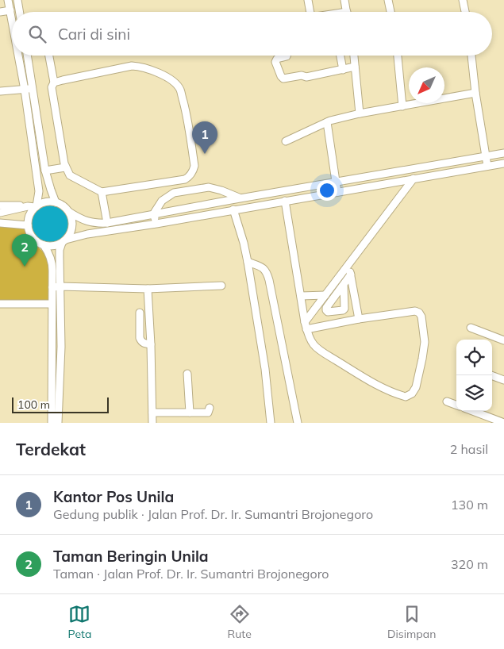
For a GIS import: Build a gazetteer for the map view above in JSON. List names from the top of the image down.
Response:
{
  "scale_bar": "100 m",
  "north": "bottom left",
  "page": {
    "search": "Cari di sini",
    "pins": ["1", "2"],
    "scale": "100 m",
    "heading": ["Terdekat", "2 hasil"],
    "list": [
      {
        "mark": "1",
        "name": "Kantor Pos Unila",
        "note": "Gedung publik · Jalan Prof. Dr. Ir. Sumantri Brojonegoro",
        "value": "130 m"
      },
      {
        "mark": "2",
        "name": "Taman Beringin Unila",
        "note": "Taman · Jalan Prof. Dr. Ir. Sumantri Brojonegoro",
        "value": "320 m"
      }
    ],
    "nav": ["Peta", "Rute", "Disimpan"]
  }
}
